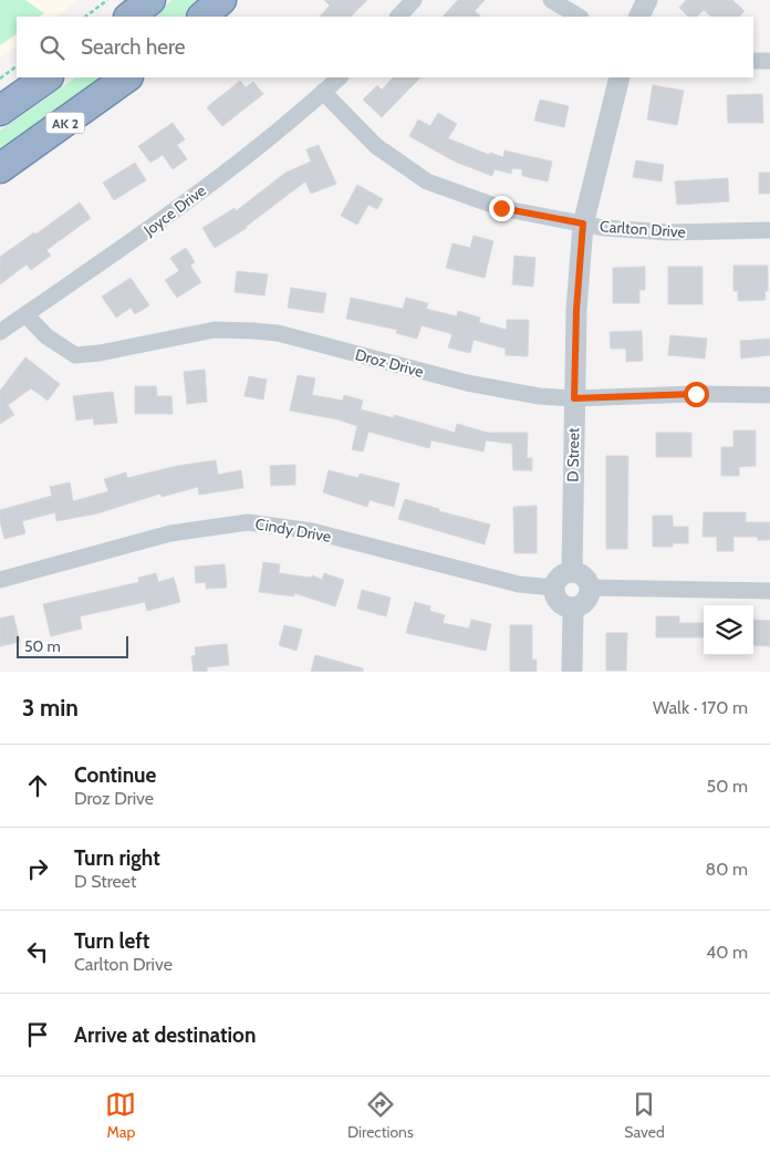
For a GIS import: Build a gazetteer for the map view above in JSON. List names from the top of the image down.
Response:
{
  "streets": {
    "highway": ["AK 2"],
    "street": [
      "Joyce Drive",
      "Carlton Drive",
      "Droz Drive",
      "D Street",
      "Cindy Drive"
    ]
  },
  "crossings": [
    ["Joyce Drive", "Carlton Drive"],
    ["Joyce Drive", "Droz Drive"],
    ["Carlton Drive", "D Street"],
    ["Droz Drive", "D Street"],
    ["D Street", "Cindy Drive"]
  ],
  "scale_bar": "50 m",
  "page": {
    "search": "Search here",
    "scale": "50 m",
    "heading": ["3 min", "Walk · 170 m"],
    "list": [
      ["Continue", "Droz Drive", "50 m"],
      ["Turn right", "D Street", "80 m"],
      ["Turn left", "Carlton Drive", "40 m"],
      "Arrive at destination"
    ],
    "nav": ["Map", "Directions", "Saved"]
  }
}
